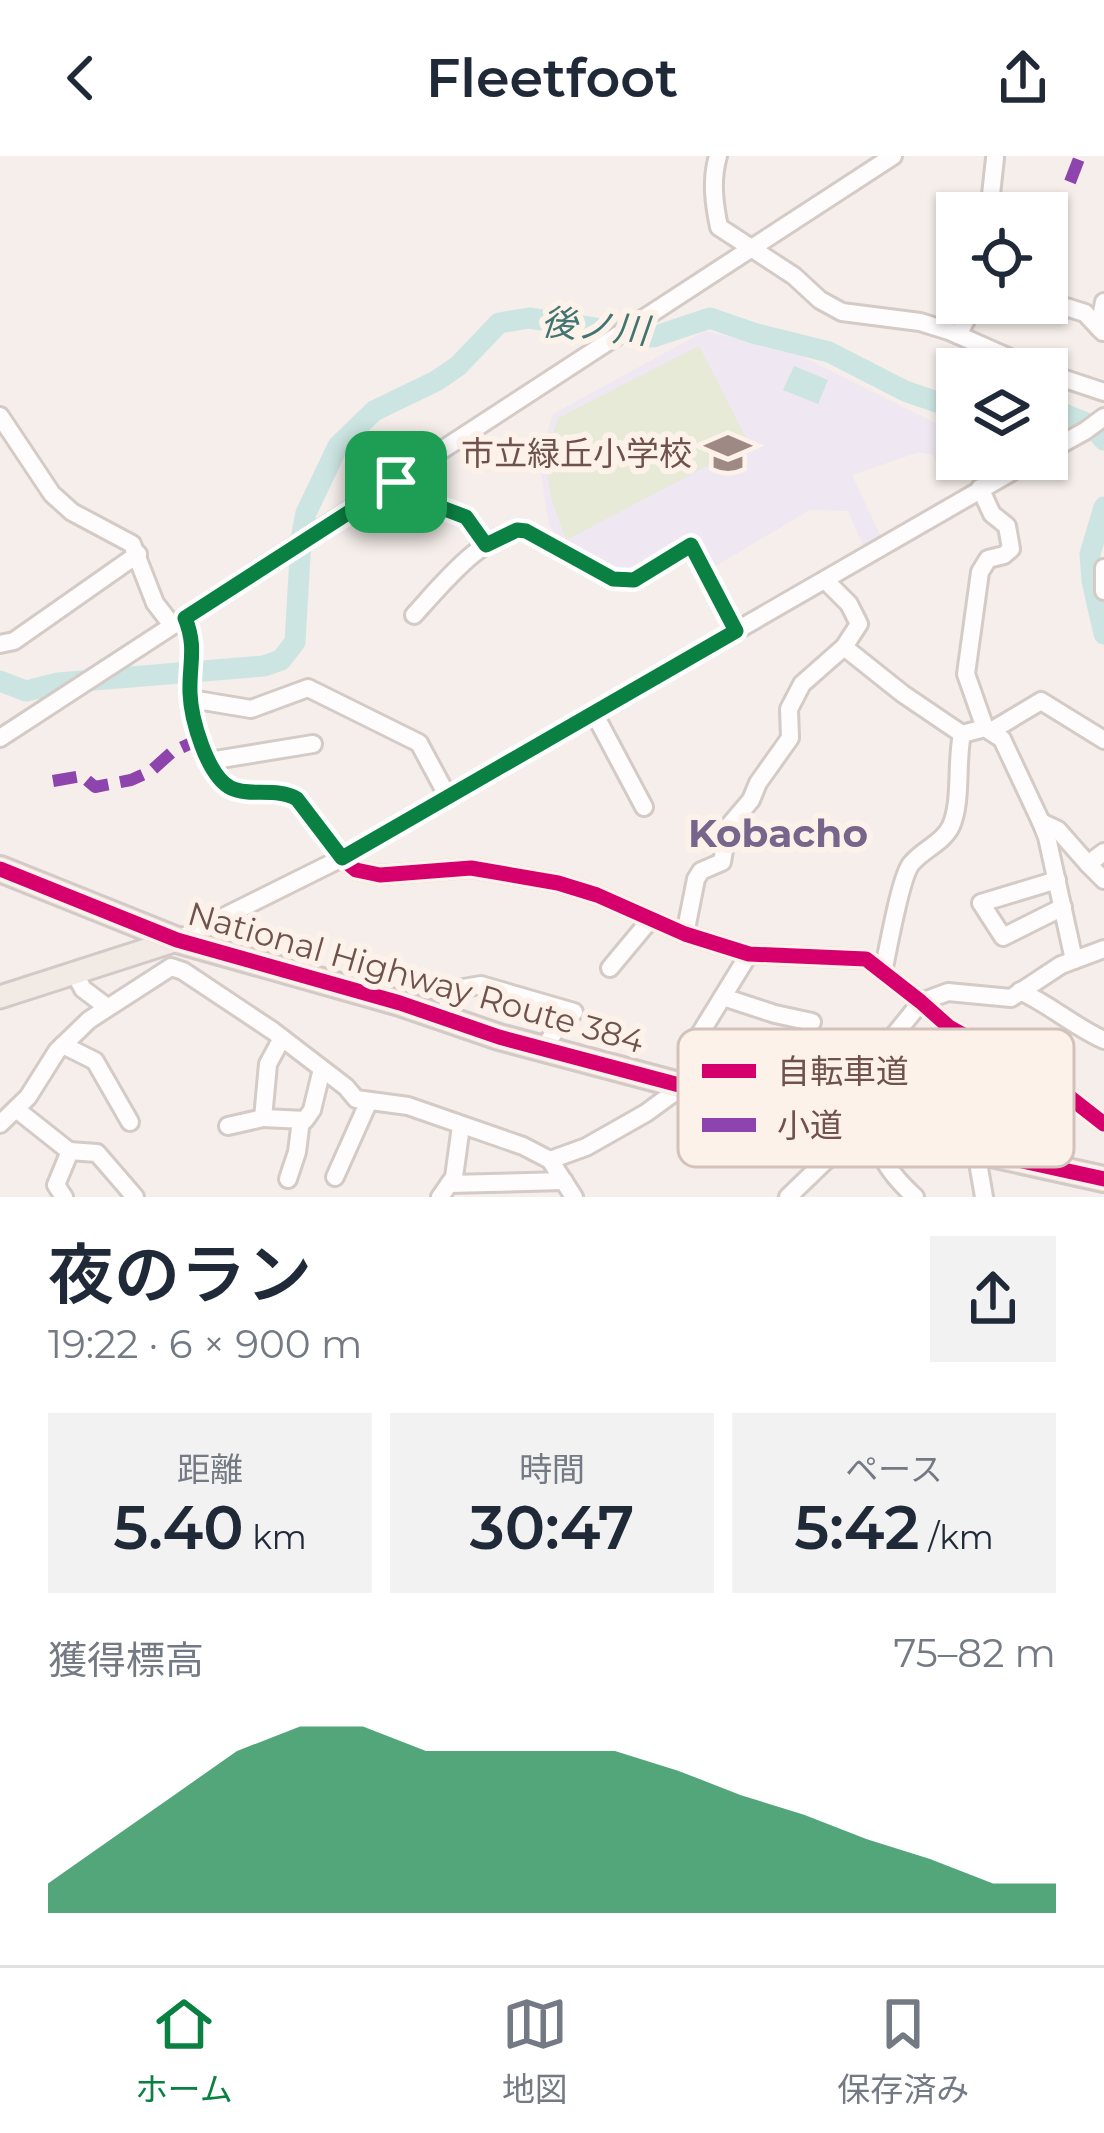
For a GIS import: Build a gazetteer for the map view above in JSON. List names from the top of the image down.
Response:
{
  "streets": {
    "highway": ["National Highway Route 384"]
  },
  "districts": ["Kobacho"],
  "water": ["後ノ川"],
  "places": {
    "school or university": ["市立緑丘小学校"]
  },
  "legend": ["自転車道", "小道"],
  "page": {
    "header": "Fleetfoot",
    "heading": ["夜のラン", "19:22 · 6 × 900 m"],
    "stats": [
      ["距離", "5.40 km"],
      ["時間", "30:47"],
      ["ペース", "5:42 /km"]
    ],
    "chart": ["獲得標高", "75–82 m"],
    "tabs": ["ホーム", "地図", "保存済み"]
  }
}
